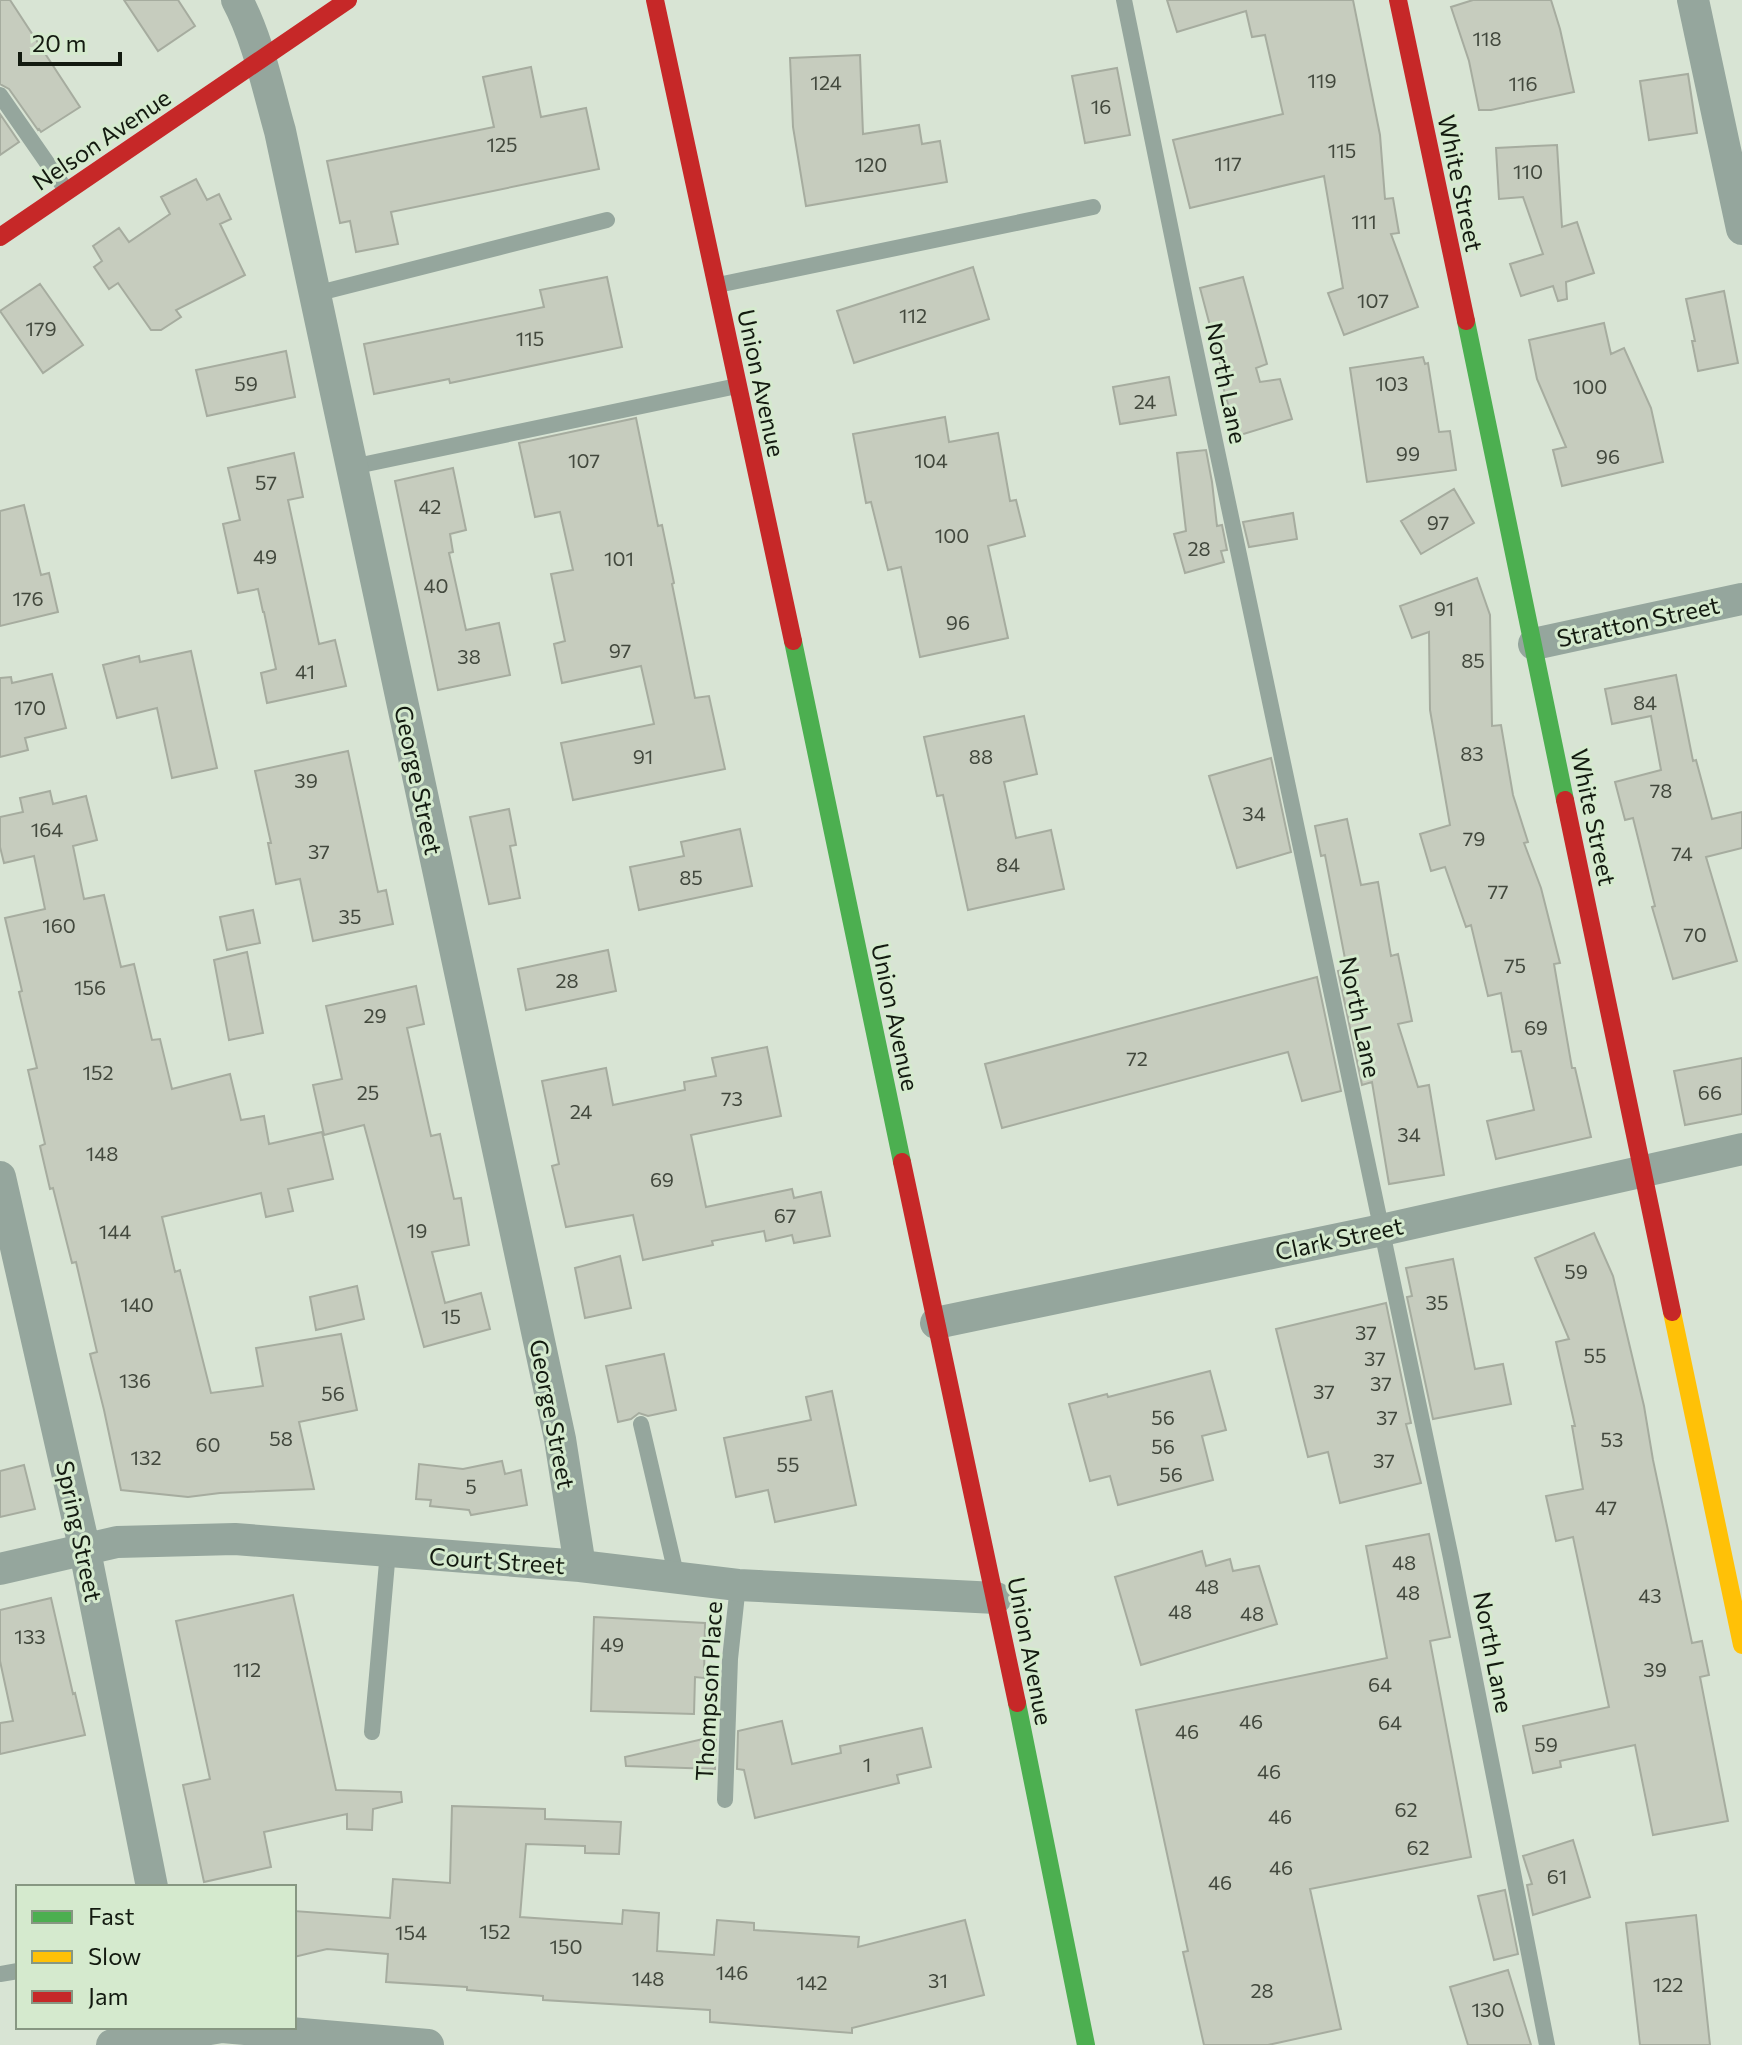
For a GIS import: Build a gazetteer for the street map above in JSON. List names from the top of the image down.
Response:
{
  "streets": {
    "street": [
      "Nelson Avenue",
      "White Street",
      "Union Avenue",
      "Stratton Street",
      "George Street",
      "Clark Street",
      "Spring Street",
      "Court Street"
    ],
    "lane": ["North Lane", "Thompson Place"]
  },
  "crossings": [
    ["Nelson Avenue", "George Street"],
    ["White Street", "Stratton Street"],
    ["White Street", "Clark Street"],
    ["Union Avenue", "Clark Street"],
    ["Union Avenue", "Court Street"],
    ["North Lane", "Clark Street"],
    ["George Street", "Court Street"],
    ["Spring Street", "Court Street"],
    ["Court Street", "Thompson Place"]
  ],
  "house_numbers": [
    "118",
    "119",
    "124",
    "116",
    "16",
    "125",
    "115",
    "117",
    "120",
    "110",
    "111",
    "107",
    "112",
    "179",
    "115",
    "59",
    "103",
    "100",
    "24",
    "99",
    "96",
    "107",
    "104",
    "57",
    "42",
    "97",
    "100",
    "28",
    "49",
    "101",
    "40",
    "176",
    "91",
    "96",
    "97",
    "38",
    "85",
    "41",
    "84",
    "170",
    "83",
    "91",
    "88",
    "39",
    "78",
    "34",
    "164",
    "79",
    "37",
    "74",
    "84",
    "85",
    "77",
    "35",
    "160",
    "70",
    "75",
    "28",
    "156",
    "29",
    "69",
    "72",
    "152",
    "25",
    "66",
    "73",
    "24",
    "34",
    "148",
    "69",
    "67",
    "19",
    "144",
    "59",
    "35",
    "140",
    "15",
    "37",
    "55",
    "37",
    "136",
    "37",
    "37",
    "56",
    "56",
    "37",
    "58",
    "53",
    "60",
    "56",
    "132",
    "37",
    "55",
    "56",
    "5",
    "47",
    "48",
    "48",
    "48",
    "43",
    "48",
    "48",
    "133",
    "49",
    "112",
    "39",
    "64",
    "46",
    "64",
    "46",
    "59",
    "1",
    "46",
    "62",
    "46",
    "62",
    "46",
    "61",
    "46",
    "152",
    "154",
    "150",
    "146",
    "148",
    "31",
    "142",
    "122",
    "28",
    "130"
  ],
  "legend": ["Fast", "Slow", "Jam"],
  "scale_bar": "20 m"
}
